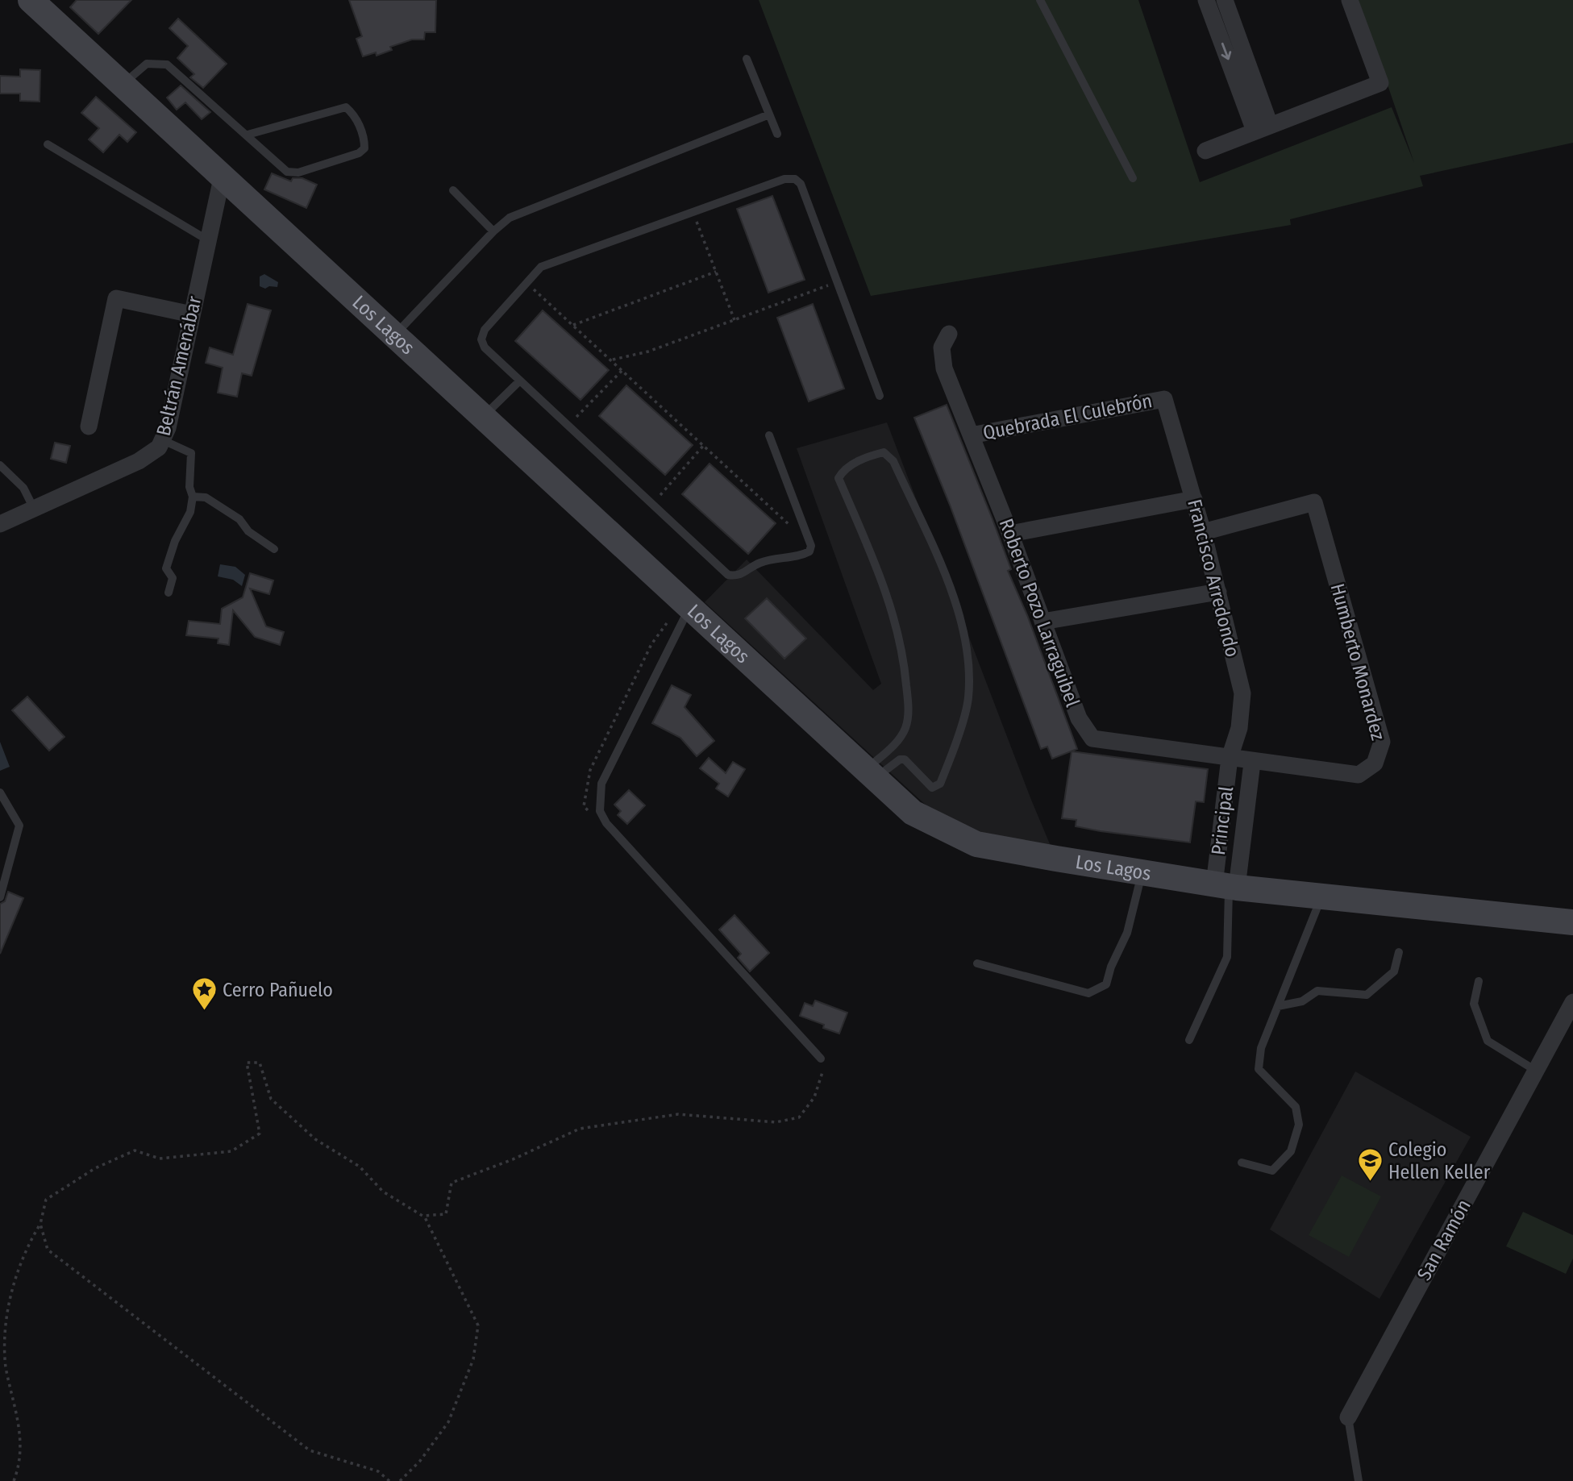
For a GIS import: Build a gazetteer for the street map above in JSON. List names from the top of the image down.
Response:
{
  "streets": {
    "main road": ["Los Lagos"],
    "street": [
      "Beltrán Amenábar",
      "Quebrada El Culebrón",
      "Francisco Arredondo",
      "Roberto Pozo Larraguibel",
      "Humberto Monardez",
      "Principal",
      "San Ramón"
    ]
  },
  "crossings": [
    ["Los Lagos", "Beltrán Amenábar"],
    ["Los Lagos", "Principal"],
    ["Quebrada El Culebrón", "Francisco Arredondo"],
    ["Quebrada El Culebrón", "Roberto Pozo Larraguibel"],
    ["Francisco Arredondo", "Roberto Pozo Larraguibel"],
    ["Francisco Arredondo", "Humberto Monardez"],
    ["Francisco Arredondo", "Principal"],
    ["Roberto Pozo Larraguibel", "Humberto Monardez"],
    ["Roberto Pozo Larraguibel", "Principal"],
    ["Humberto Monardez", "Principal"]
  ],
  "places": {
    "place": ["Cerro Pañuelo"],
    "school or university": ["Colegio Hellen Keller"]
  }
}
